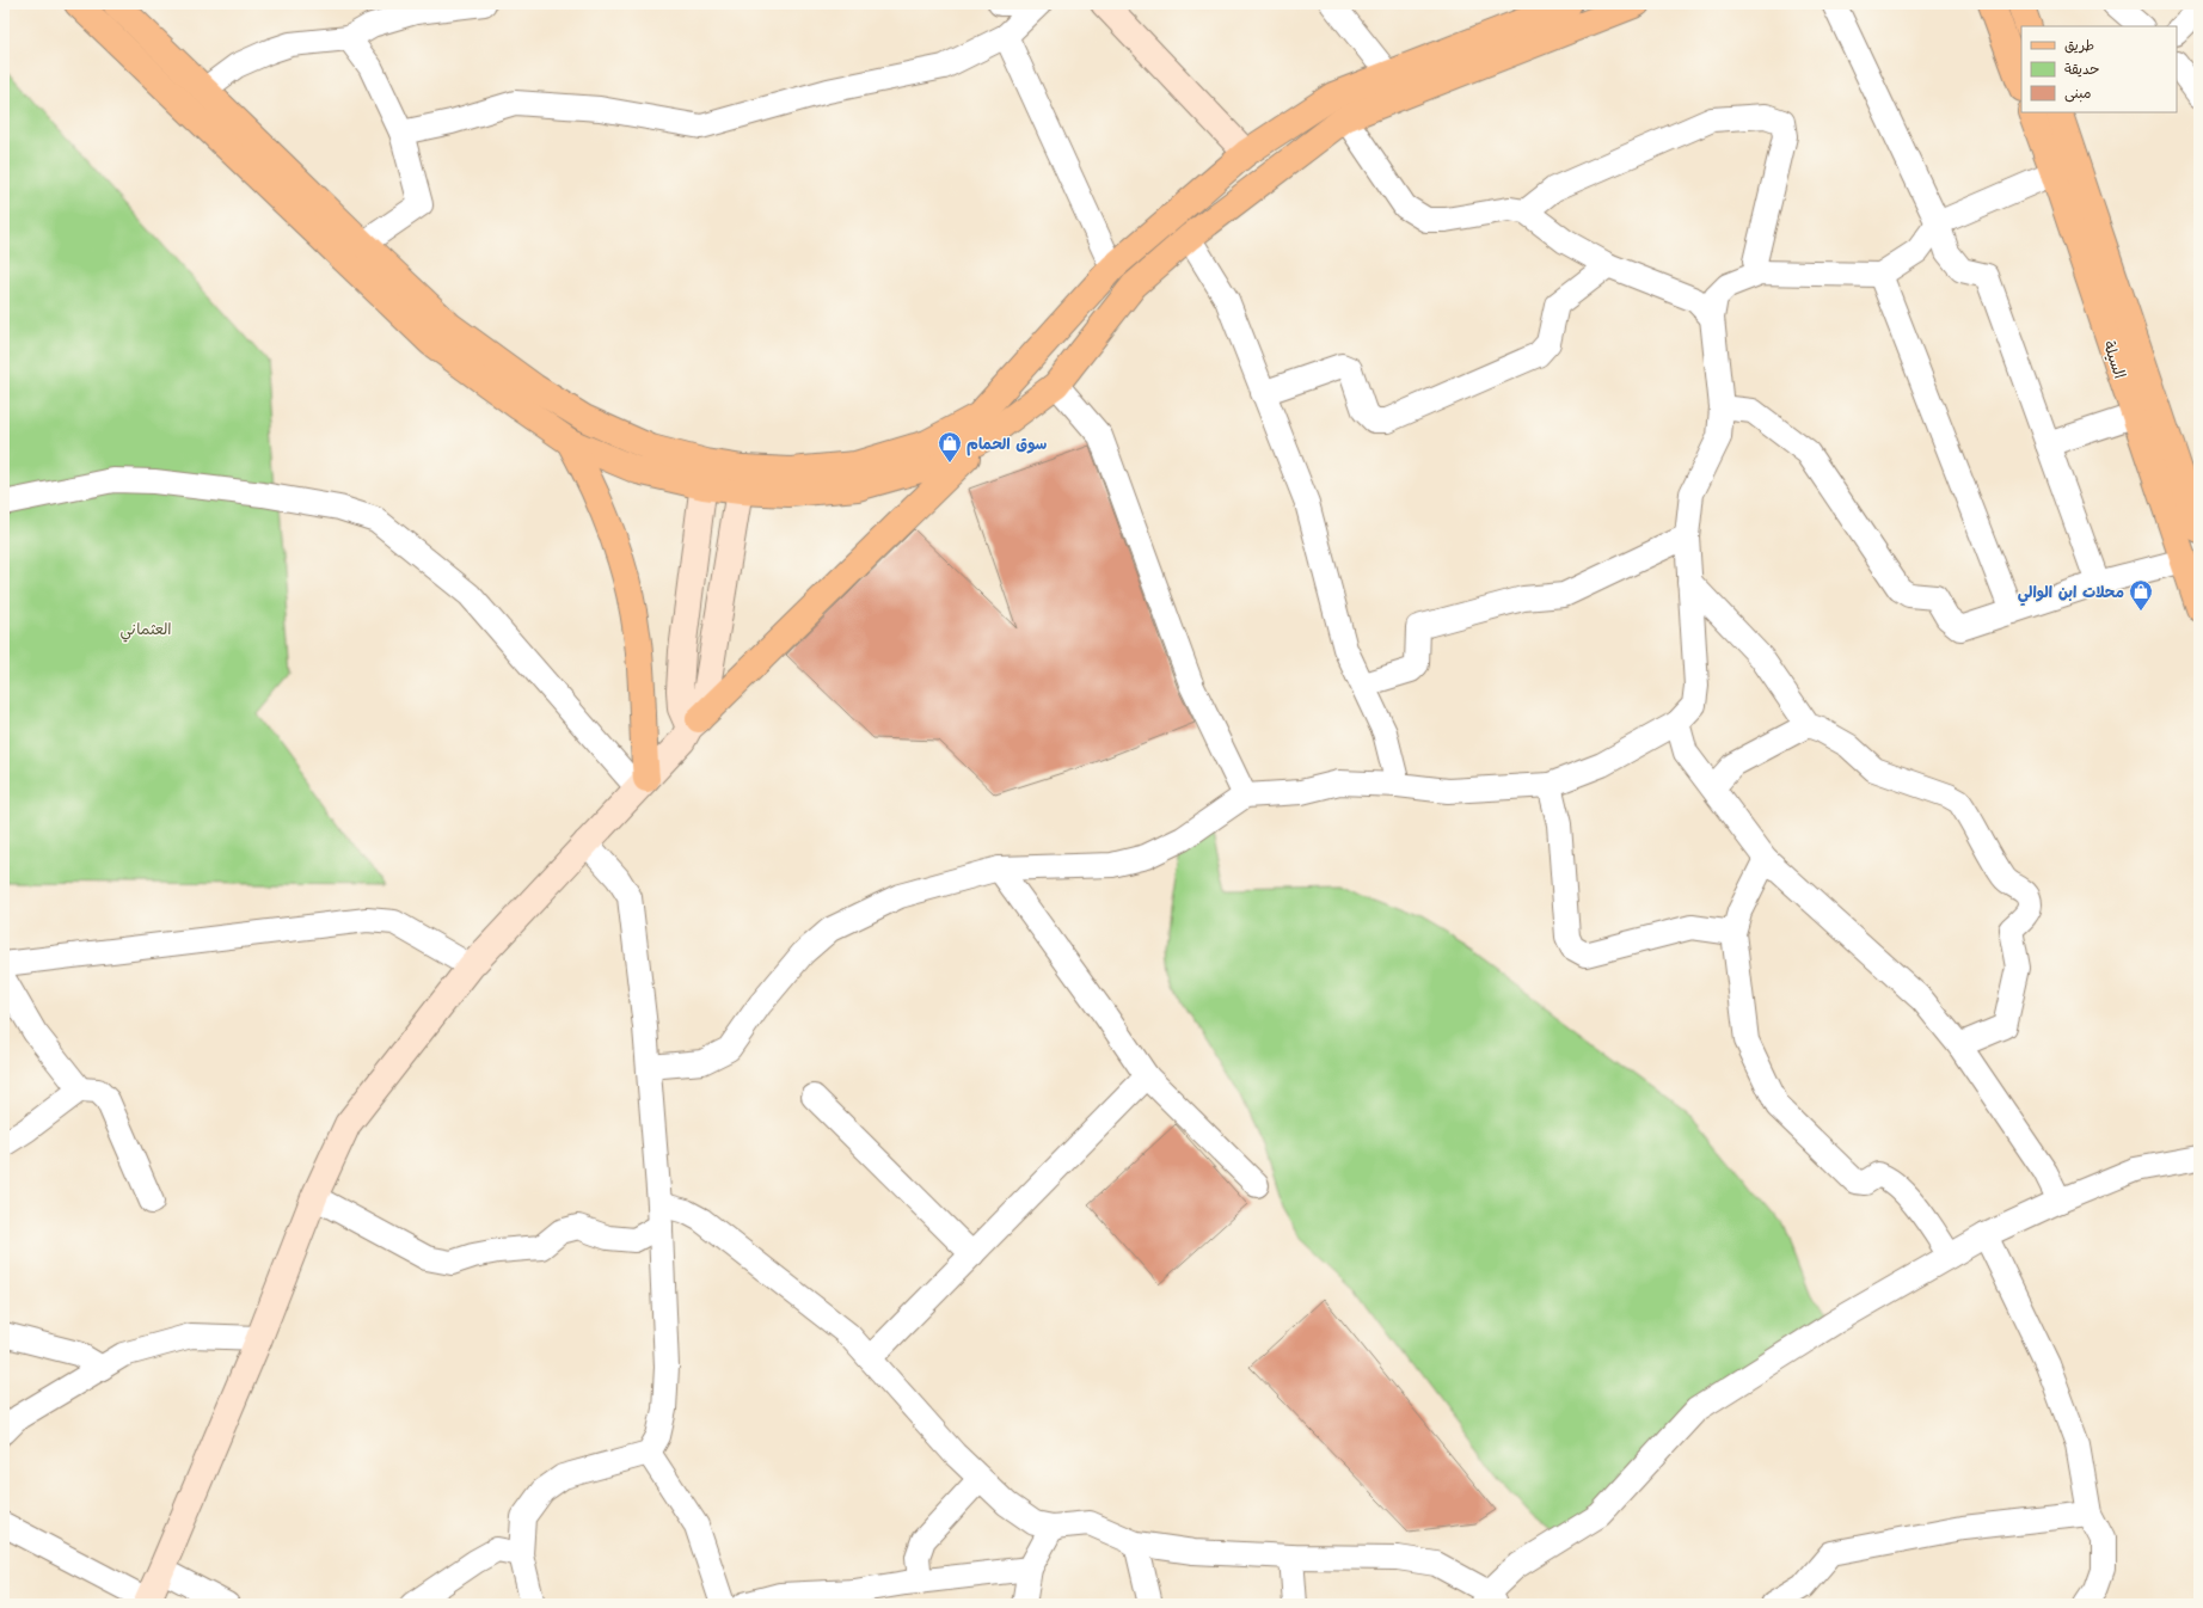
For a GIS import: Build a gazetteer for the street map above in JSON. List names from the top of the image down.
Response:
{
  "streets": {
    "main road": ["السيلة"]
  },
  "parks": ["العثماني"],
  "places": {
    "shop": ["سوق الحمام", "محلات ابن الوالي"]
  },
  "legend": ["طريق", "حديقة", "مبنى"]
}
